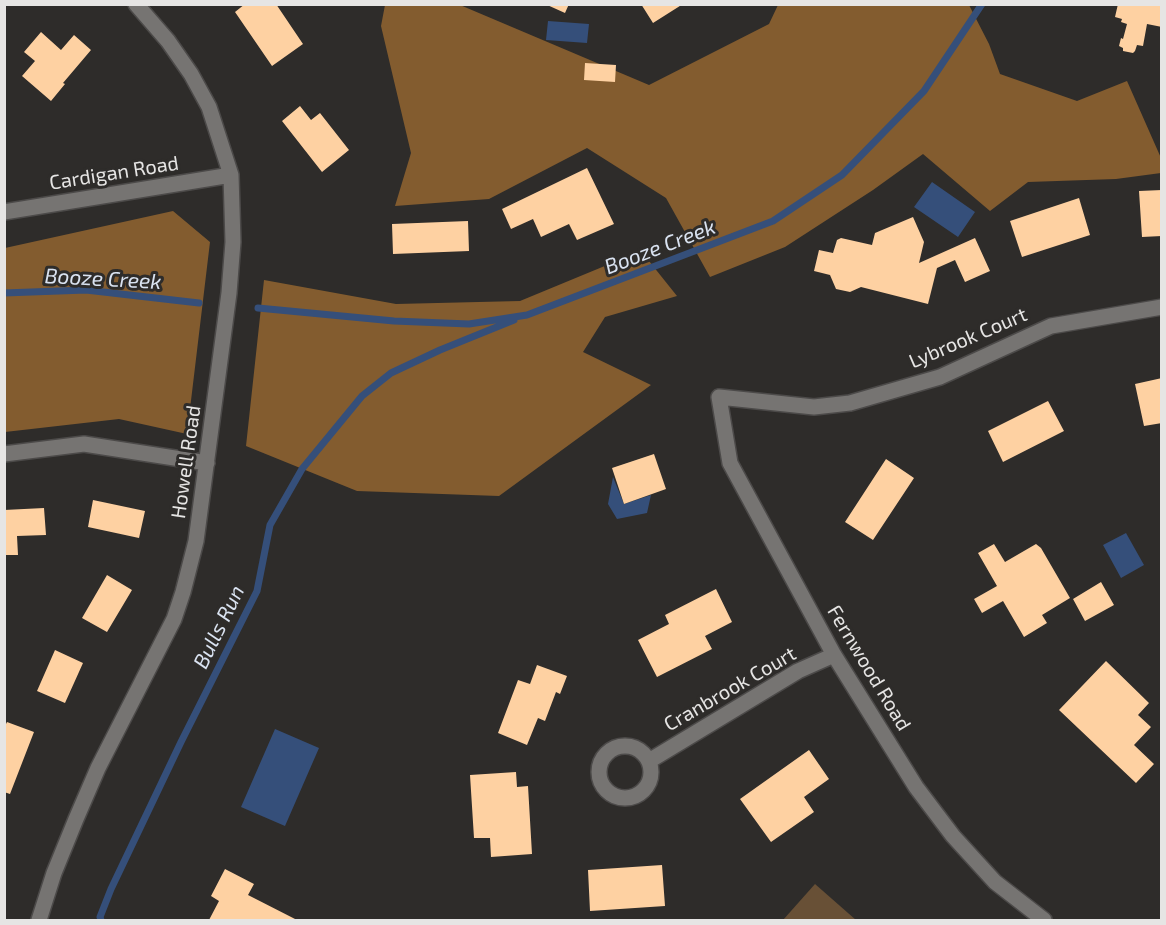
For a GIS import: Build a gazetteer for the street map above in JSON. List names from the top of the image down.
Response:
{
  "streets": {
    "street": [
      "Cardigan Road",
      "Lybrook Court",
      "Howell Road",
      "Fernwood Road",
      "Cranbrook Court"
    ]
  },
  "crossings": [
    ["Cardigan Road", "Howell Road"],
    ["Lybrook Court", "Fernwood Road"],
    ["Fernwood Road", "Cranbrook Court"]
  ],
  "water": ["Booze Creek", "Bulls Run"]
}
